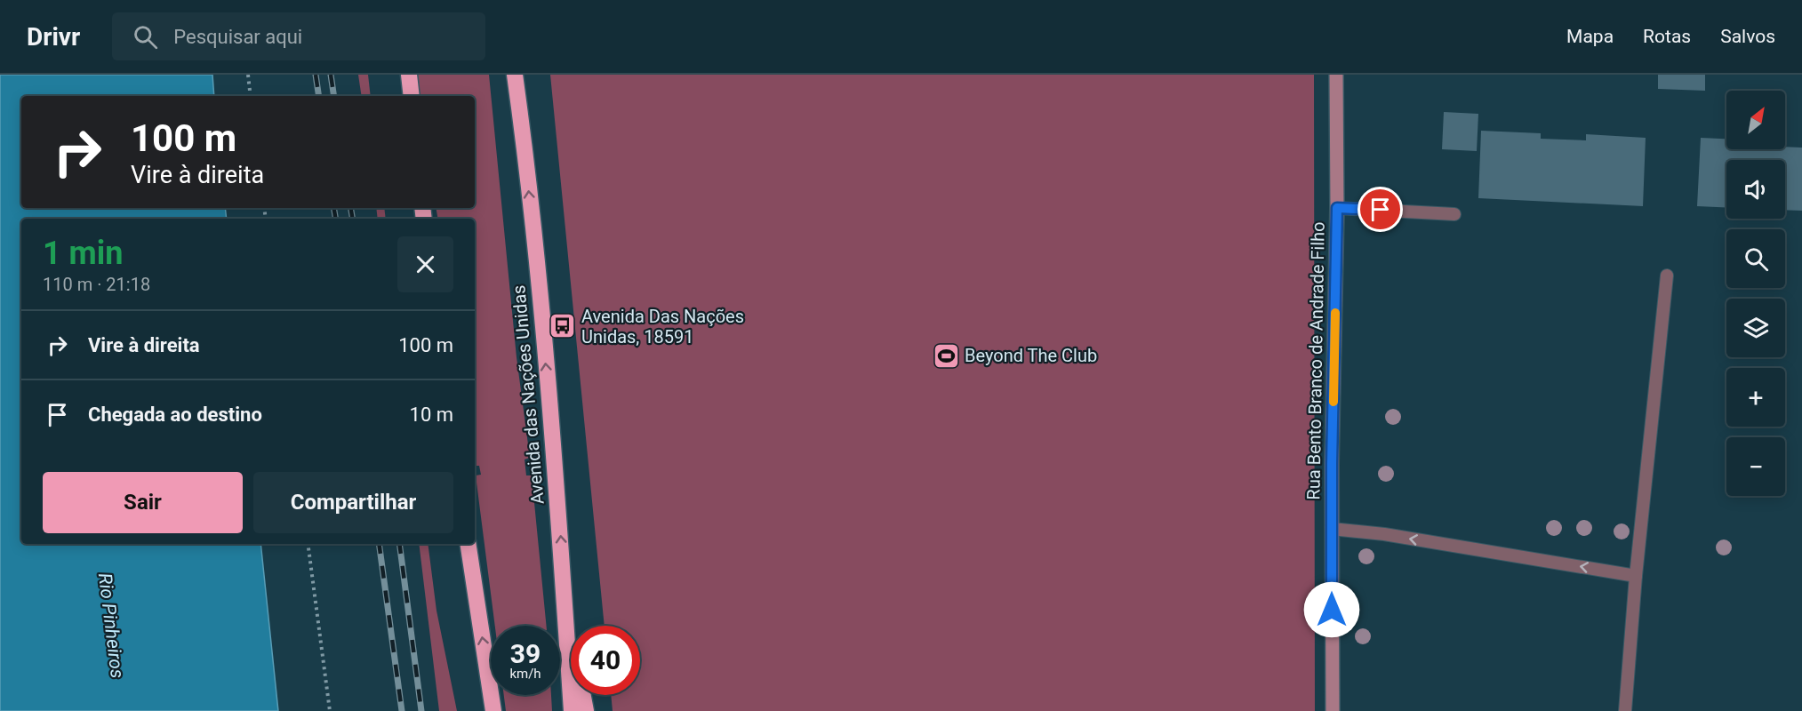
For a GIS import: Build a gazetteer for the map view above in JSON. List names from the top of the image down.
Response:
{
  "streets": {
    "highway": ["Avenida das Nações Unidas"],
    "street": ["Rua Bento Branco de Andrade Filho"]
  },
  "one_way": ["Avenida das Nações Unidas"],
  "water": ["Rio Pinheiros"],
  "places": {
    "bus stop": ["Avenida Das Nações Unidas, 18591"],
    "sports": ["Beyond The Club"]
  },
  "north": "top right",
  "page": {
    "header": "Drivr",
    "search": "Pesquisar aqui",
    "nav": ["Mapa", "Rotas", "Salvos"],
    "map_buttons": ["+", "−"],
    "turn": ["100 m", "Vire à direita"],
    "heading": ["1 min", "110 m · 21:18"],
    "list": [
      {
        "name": "Vire à direita",
        "value": "100 m"
      },
      {
        "name": "Chegada ao destino",
        "value": "10 m"
      }
    ],
    "buttons": ["Sair", "Compartilhar"],
    "speed": "39 km/h",
    "limit": "40"
  }
}
